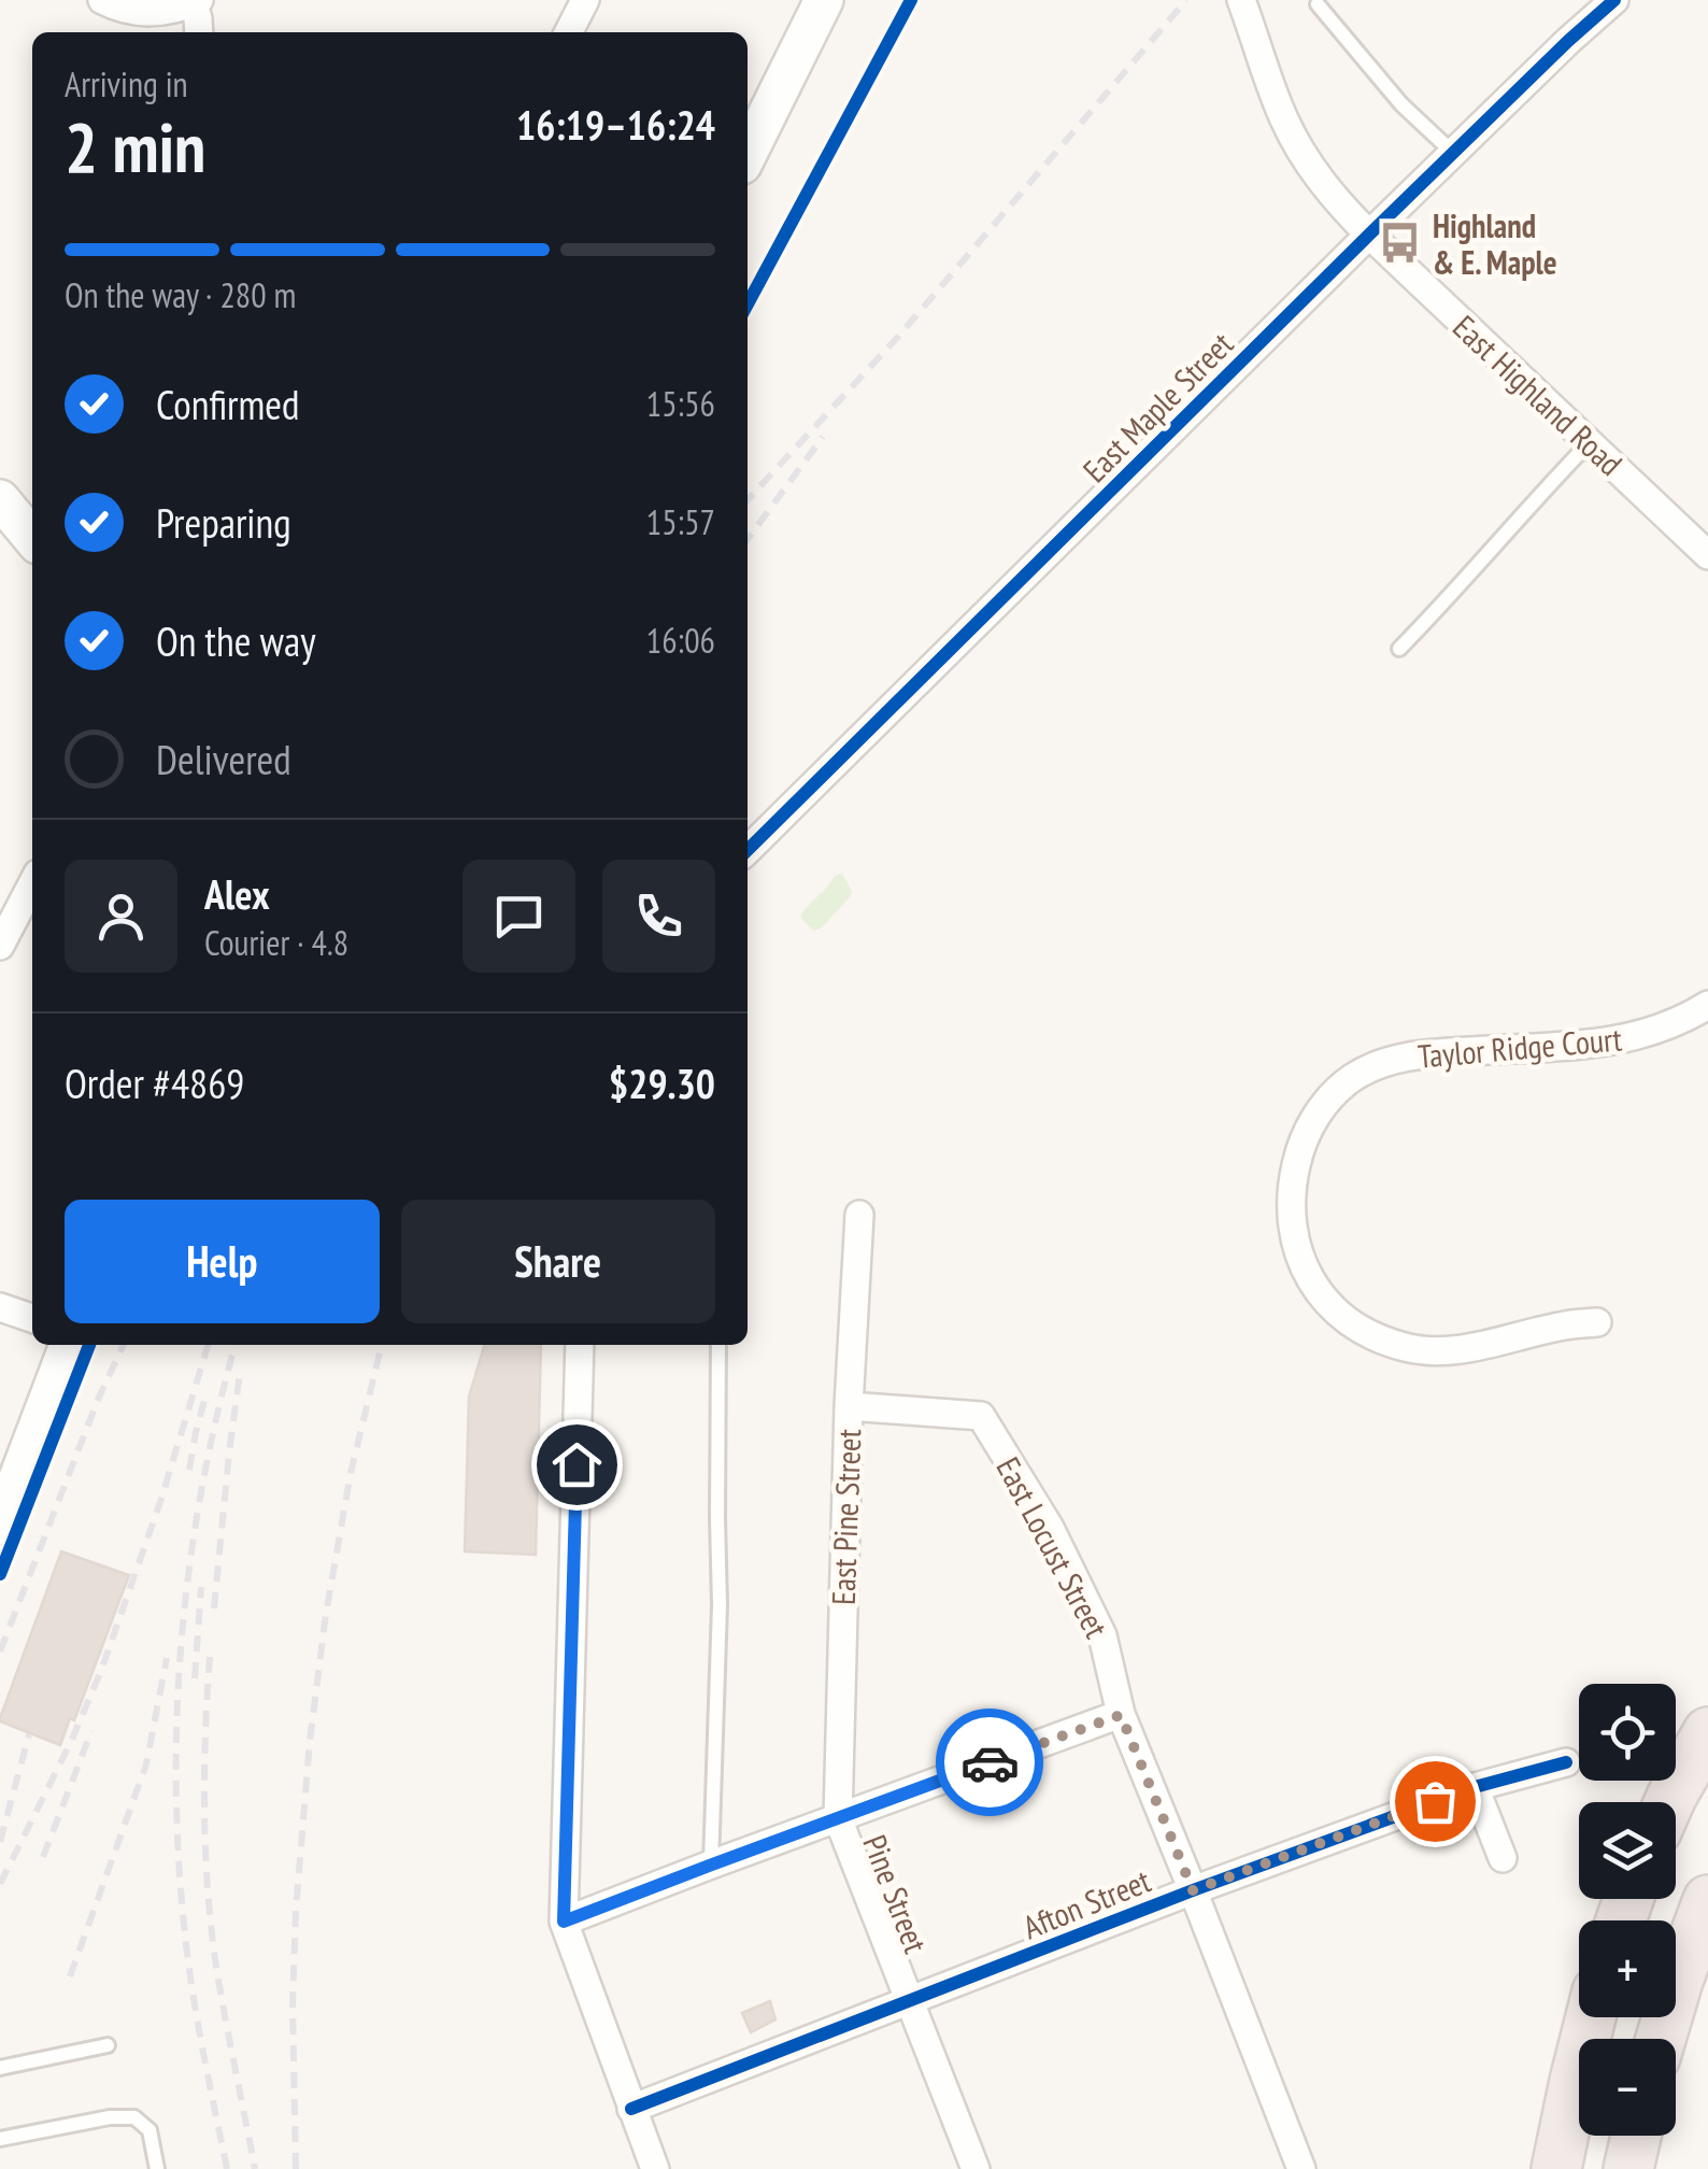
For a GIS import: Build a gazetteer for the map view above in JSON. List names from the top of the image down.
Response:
{
  "streets": {
    "street": [
      "East Highland Road",
      "East Maple Street",
      "Taylor Ridge Court",
      "East Pine Street",
      "East Locust Street",
      "Pine Street",
      "Afton Street"
    ]
  },
  "crossings": [
    ["East Highland Road", "East Maple Street"],
    ["East Pine Street", "East Locust Street"],
    ["East Pine Street", "Pine Street"],
    ["East Locust Street", "Afton Street"],
    ["Pine Street", "Afton Street"]
  ],
  "places": {
    "bus stop": ["Highland & E. Maple"]
  },
  "page": {
    "heading": ["2 min", "Arriving in", "16:19–16:24"],
    "panel": [
      "Alex",
      "Courier · 4.8",
      "Order #4869",
      "$29.30"
    ],
    "bar": "On the way · 280 m",
    "list": [
      ["Confirmed", "15:56"],
      ["Preparing", "15:57"],
      ["On the way", "16:06"],
      "Delivered"
    ],
    "buttons": ["Help", "Share"],
    "map_buttons": ["+", "−"]
  }
}
